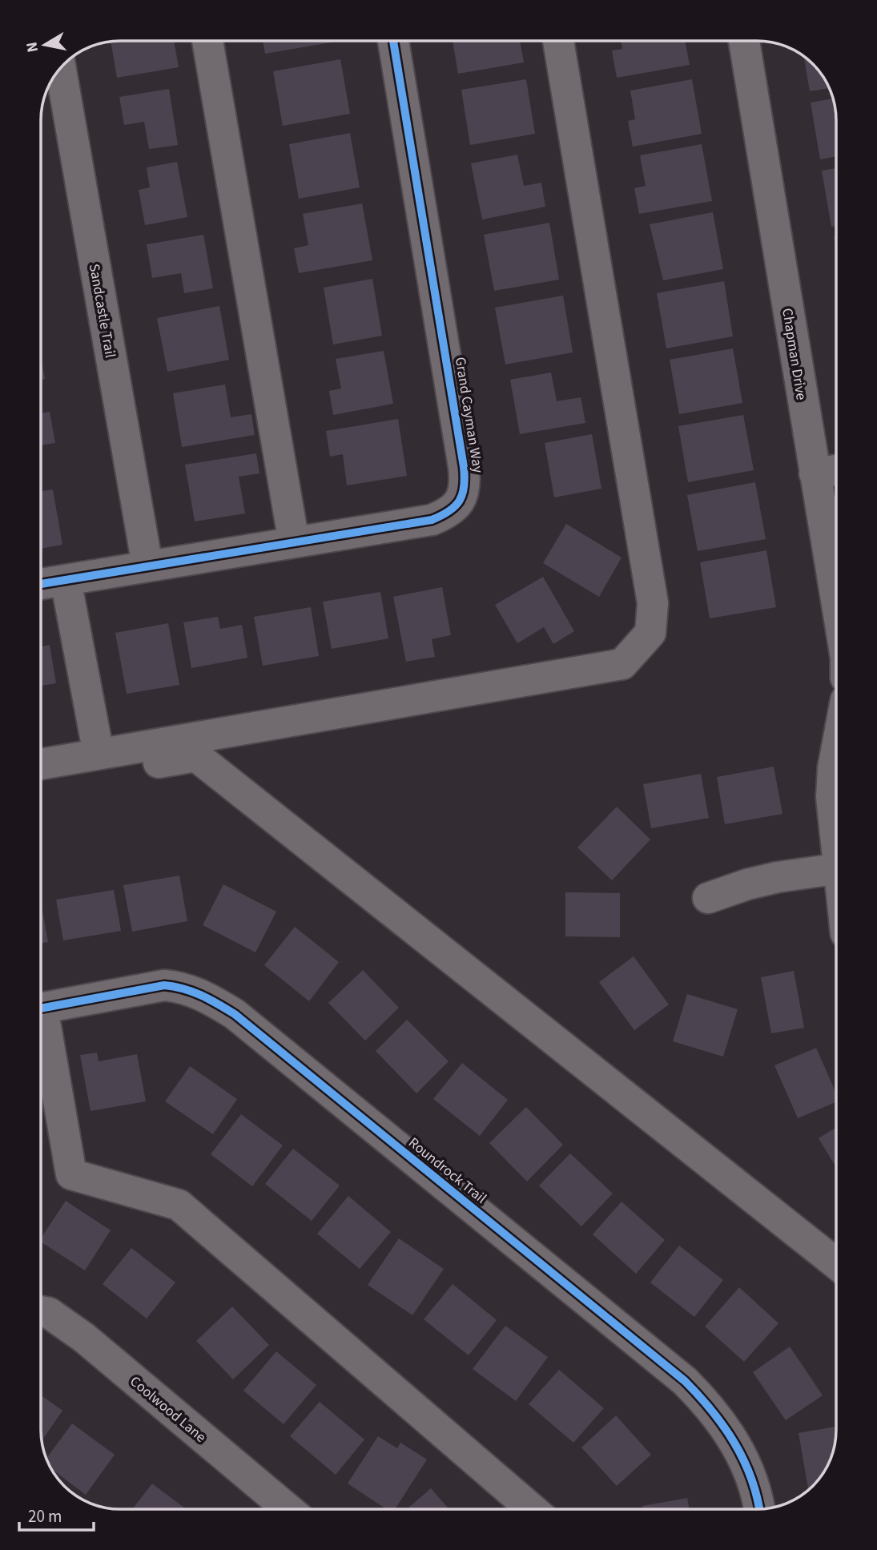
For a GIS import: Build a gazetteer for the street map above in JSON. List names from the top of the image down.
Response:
{
  "streets": {
    "street": [
      "Sandcastle Trail",
      "Chapman Drive",
      "Grand Cayman Way",
      "Roundrock Trail",
      "Coolwood Lane"
    ]
  },
  "crossings": [
    ["Sandcastle Trail", "Grand Cayman Way"]
  ],
  "scale_bar": "20 m",
  "north": "left"
}
